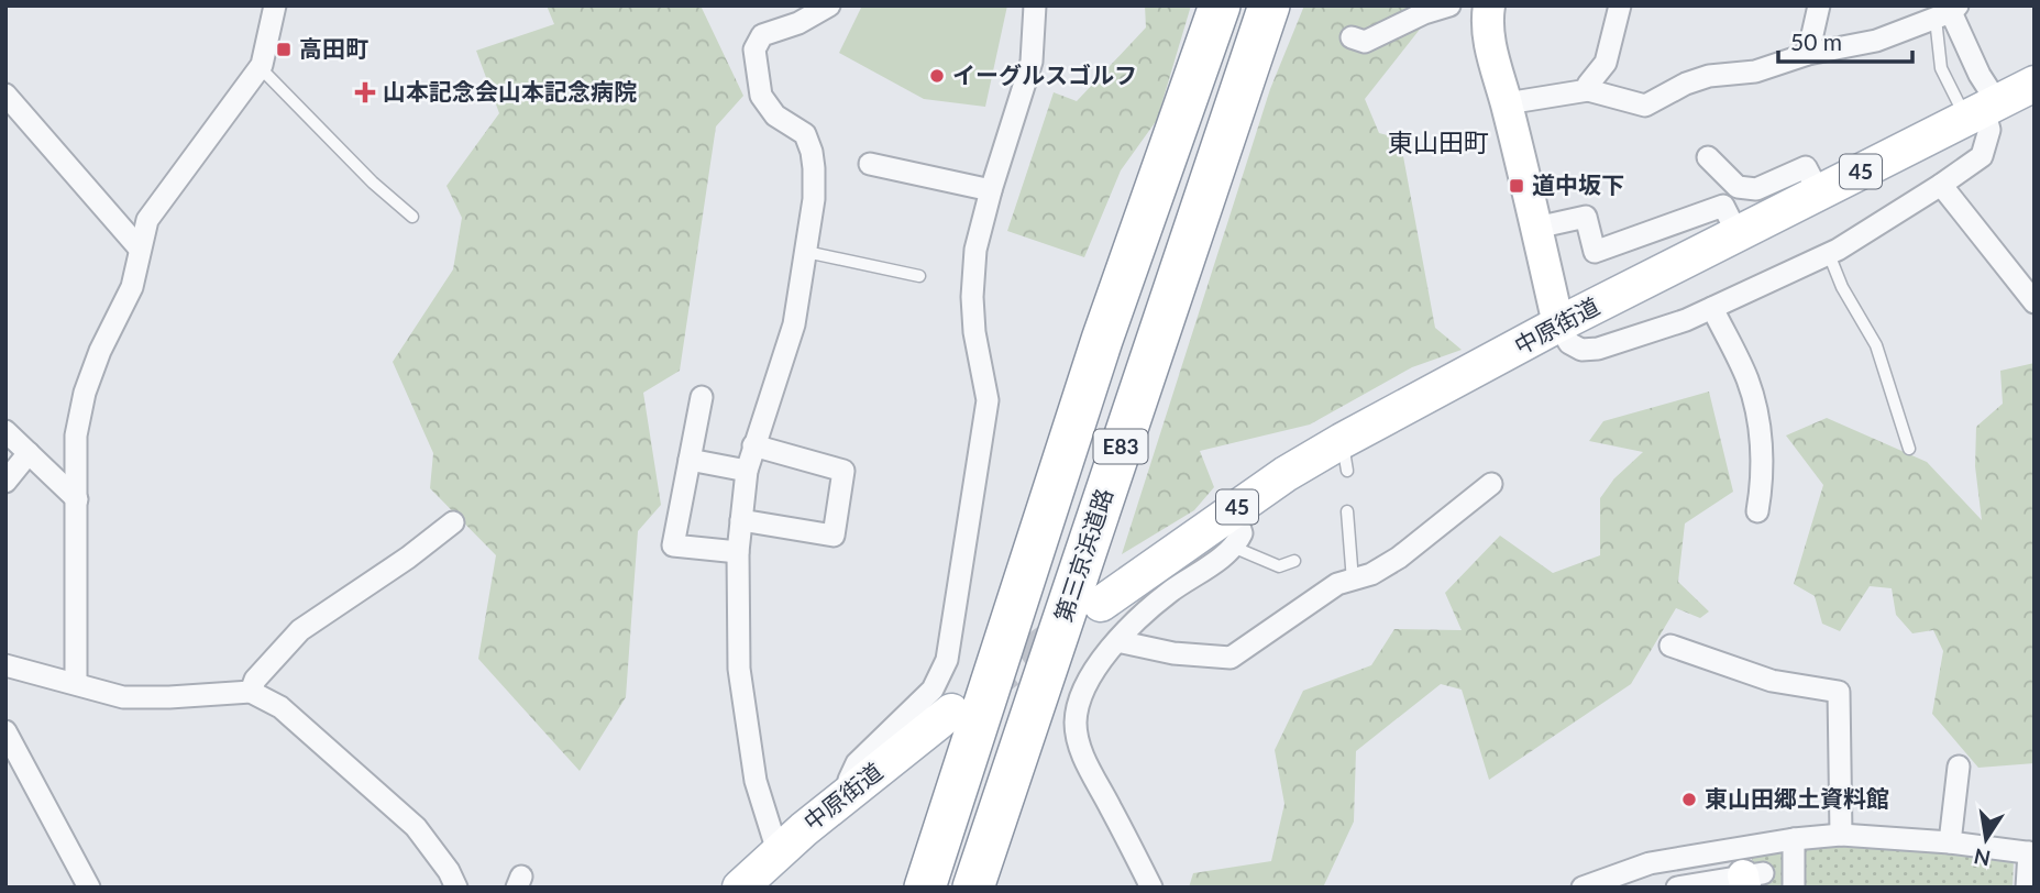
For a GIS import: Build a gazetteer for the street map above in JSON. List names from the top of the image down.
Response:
{
  "streets": {
    "highway": ["E83", "第三京浜道路"],
    "main road": ["45", "中原街道"]
  },
  "districts": ["東山田町"],
  "places": {
    "transit": ["高田町", "道中坂下"],
    "other": ["イーグルスゴルフ", "東山田郷土資料館"],
    "health": ["山本記念会山本記念病院"]
  },
  "scale_bar": "50 m",
  "north": "bottom"
}
